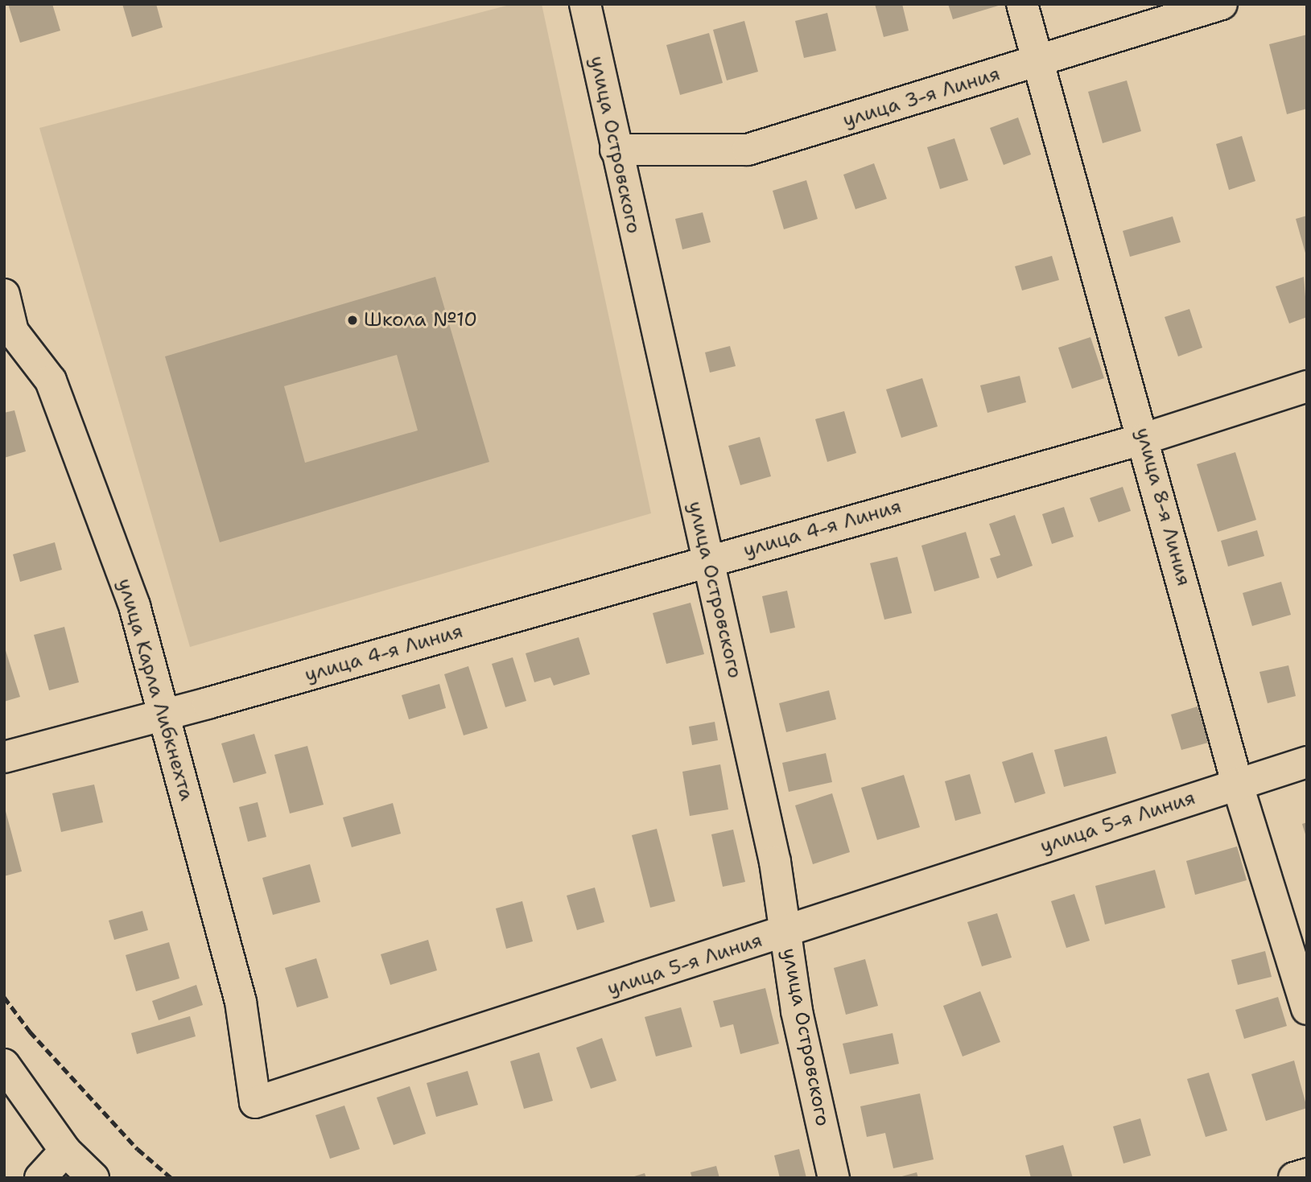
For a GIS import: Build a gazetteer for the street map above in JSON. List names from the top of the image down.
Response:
{
  "streets": {
    "street": [
      "улица 3-я Линия",
      "улица Островского",
      "улица 8-я Линия",
      "улица 4-я Линия",
      "улица Карла Либкнехта",
      "улица 5-я Линия"
    ]
  },
  "crossings": [
    ["улица 3-я Линия", "улица Островского"],
    ["улица 3-я Линия", "улица 8-я Линия"],
    ["улица Островского", "улица 4-я Линия"],
    ["улица Островского", "улица 5-я Линия"],
    ["улица 8-я Линия", "улица 4-я Линия"],
    ["улица 8-я Линия", "улица 5-я Линия"],
    ["улица 4-я Линия", "улица Карла Либкнехта"],
    ["улица Карла Либкнехта", "улица 5-я Линия"]
  ],
  "places": ["Школа №10"]
}
